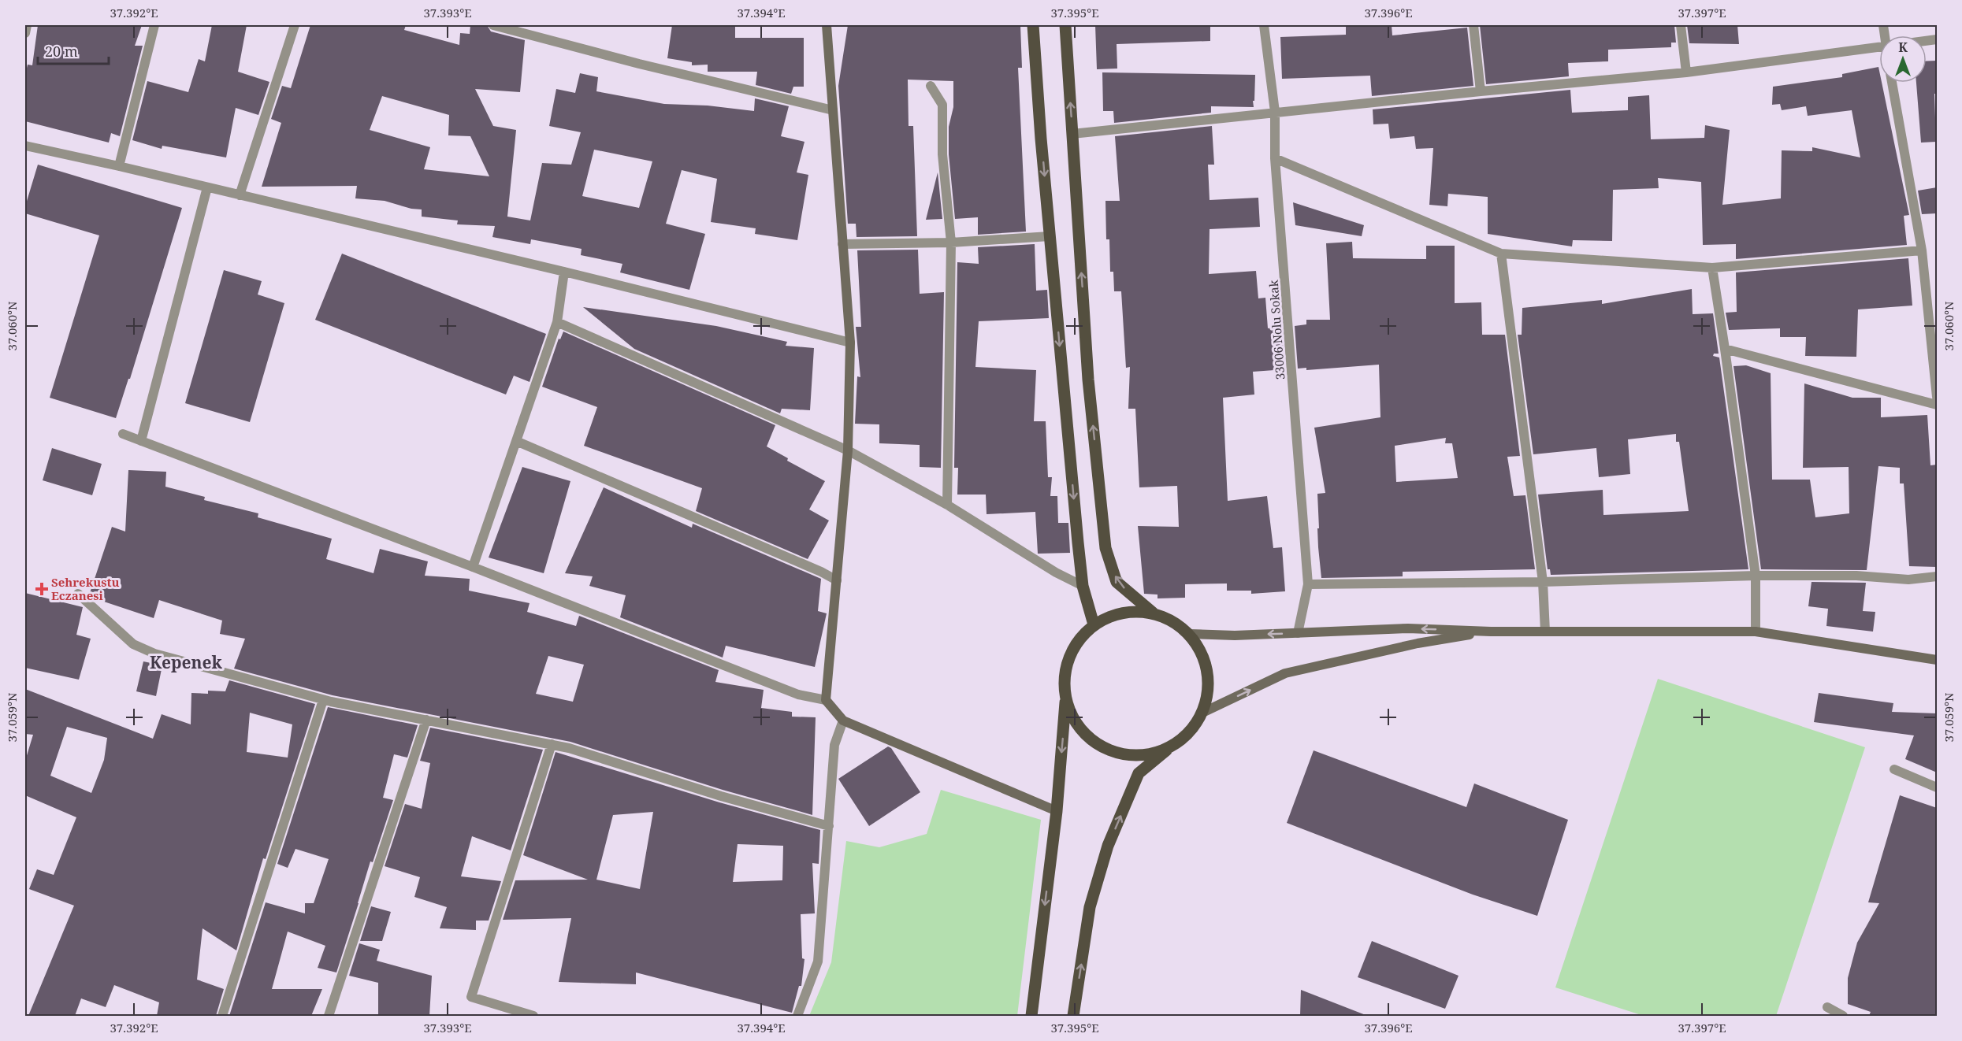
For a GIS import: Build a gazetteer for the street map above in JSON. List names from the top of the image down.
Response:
{
  "streets": {
    "street": ["33006 Nolu Sokak"]
  },
  "districts": ["Kepenek"],
  "places": {
    "health": ["Sehrekustu Eczanesi"]
  },
  "scale_bar": "20 m",
  "north": "top",
  "coordinates": [
    "37.392°E",
    "37.393°E",
    "37.394°E",
    "37.395°E",
    "37.396°E",
    "37.397°E",
    "37.060°N",
    "37.059°N"
  ]
}
